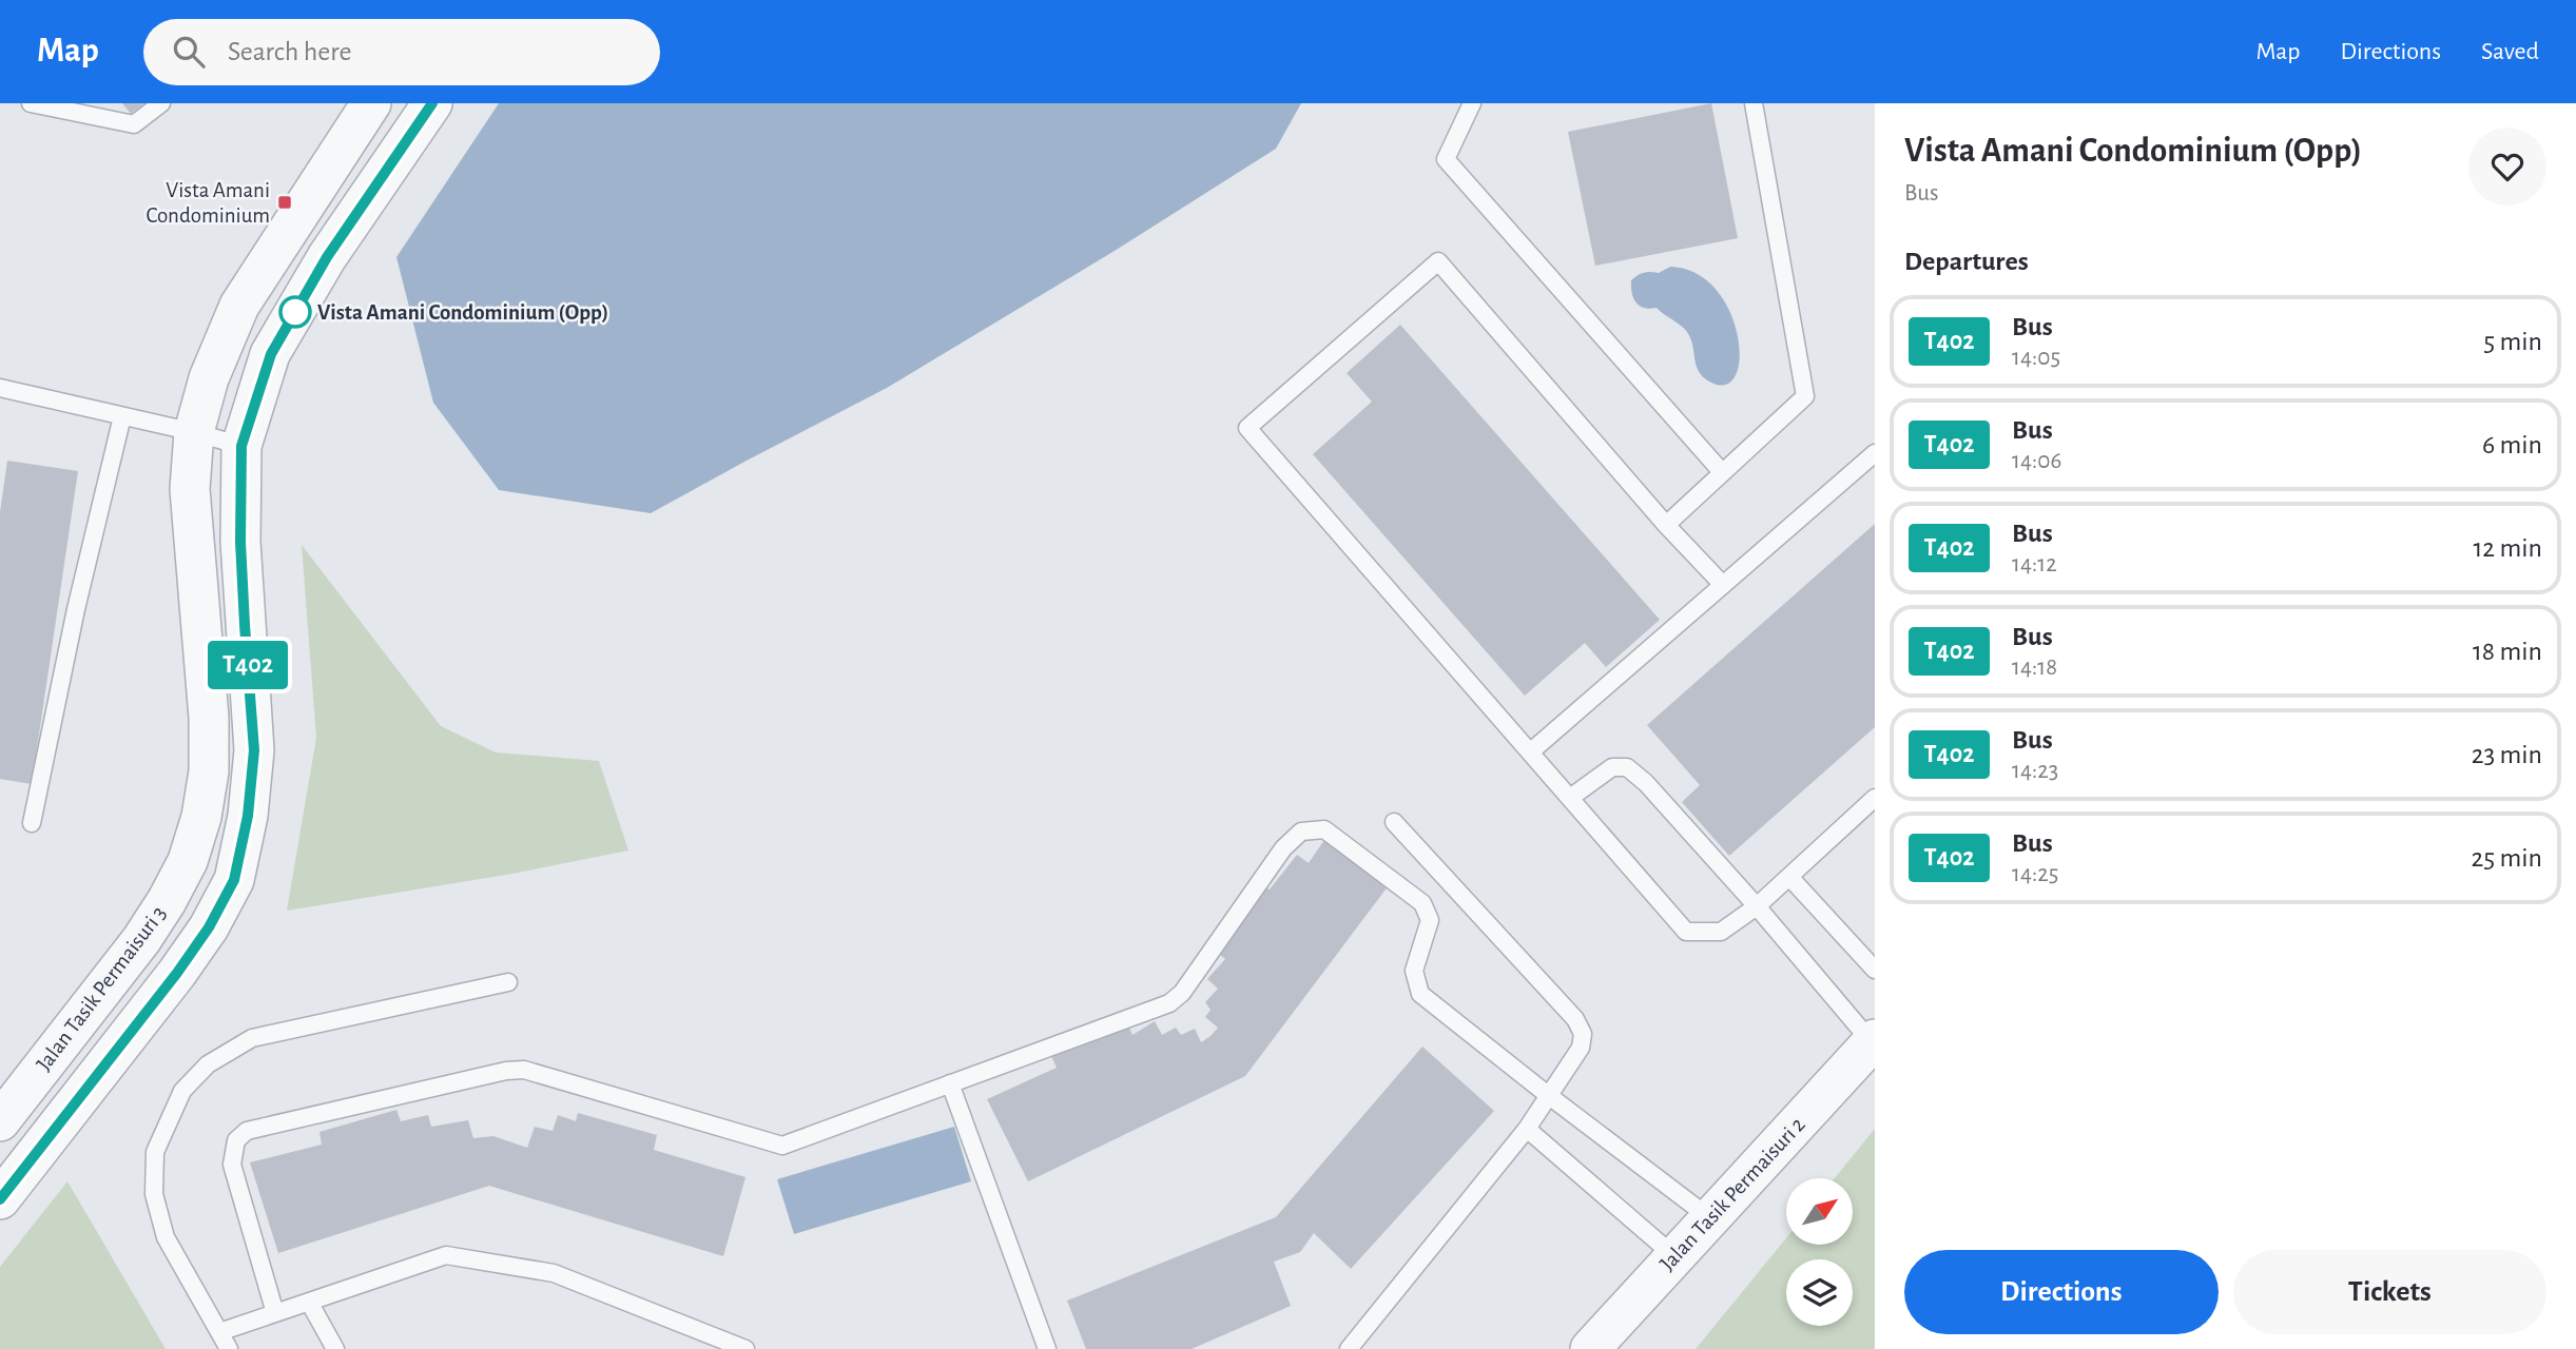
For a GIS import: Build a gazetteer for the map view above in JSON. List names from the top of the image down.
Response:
{
  "streets": {
    "street": ["Jalan Tasik Permaisuri 3", "Jalan Tasik Permaisuri 2"]
  },
  "places": {
    "transit": ["Vista Amani Condominium"],
    "other": ["Vista Amani Condominium (Opp)"]
  },
  "lines": ["bus line T402"],
  "north": "top right",
  "page": {
    "header": "Map",
    "search": "Search here",
    "nav": ["Map", "Directions", "Saved"],
    "on_map": "T402",
    "heading": [
      ["Vista Amani Condominium (Opp)", "Bus"],
      "Departures"
    ],
    "list": [
      {
        "mark": "T402",
        "name": "Bus",
        "note": "14:05",
        "value": "5 min"
      },
      {
        "mark": "T402",
        "name": "Bus",
        "note": "14:06",
        "value": "6 min"
      },
      {
        "mark": "T402",
        "name": "Bus",
        "note": "14:12",
        "value": "12 min"
      },
      {
        "mark": "T402",
        "name": "Bus",
        "note": "14:18",
        "value": "18 min"
      },
      {
        "mark": "T402",
        "name": "Bus",
        "note": "14:23",
        "value": "23 min"
      },
      {
        "mark": "T402",
        "name": "Bus",
        "note": "14:25",
        "value": "25 min"
      }
    ],
    "buttons": ["Directions", "Tickets"]
  }
}
